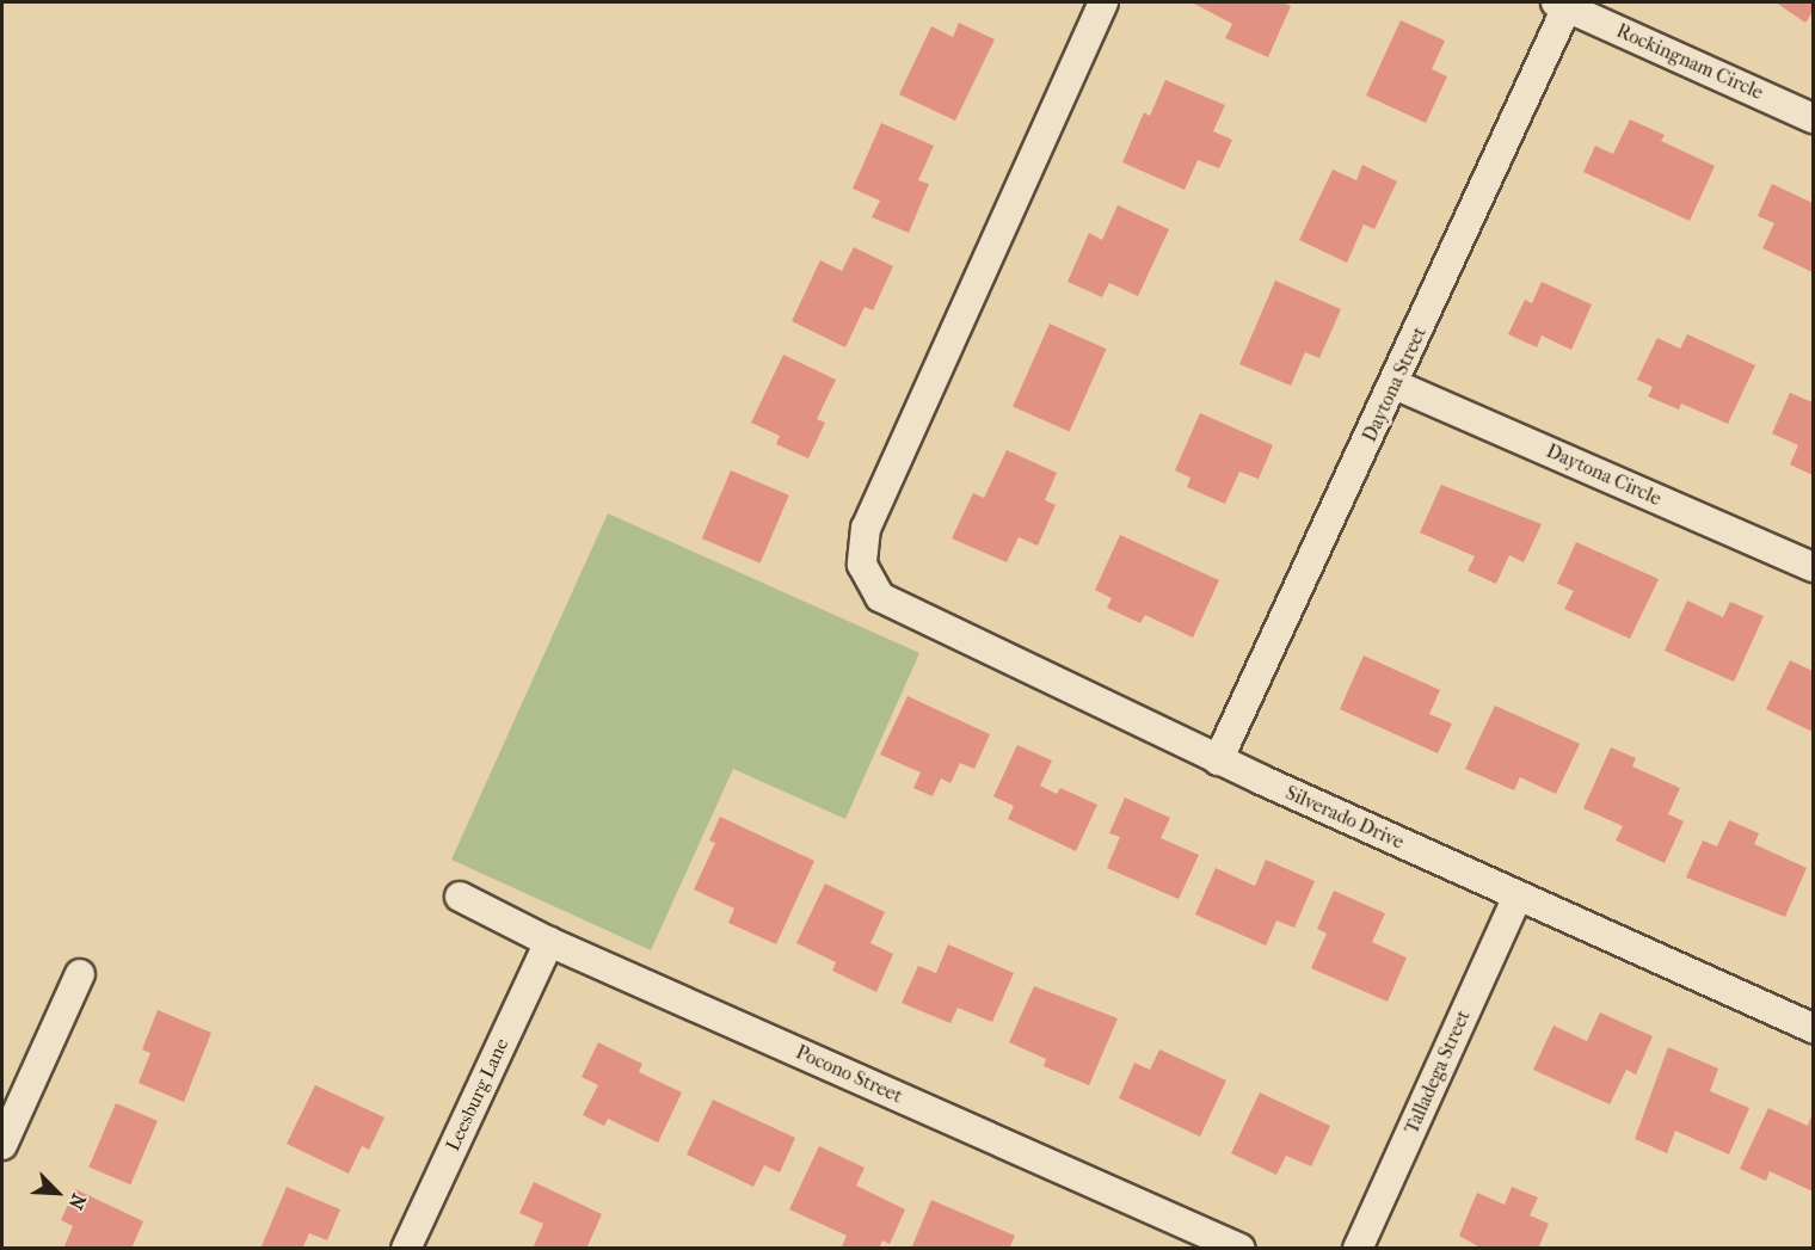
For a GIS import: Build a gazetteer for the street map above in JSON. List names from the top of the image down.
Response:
{
  "streets": {
    "street": [
      "Rockingnam Circle",
      "Daytona Street",
      "Daytona Circle",
      "Silverado Drive",
      "Talladega Street",
      "Pocono Street",
      "Leesburg Lane"
    ]
  },
  "crossings": [
    ["Rockingnam Circle", "Daytona Street"],
    ["Daytona Street", "Daytona Circle"],
    ["Daytona Street", "Silverado Drive"],
    ["Silverado Drive", "Talladega Street"],
    ["Pocono Street", "Leesburg Lane"]
  ],
  "north": "bottom right"
}
